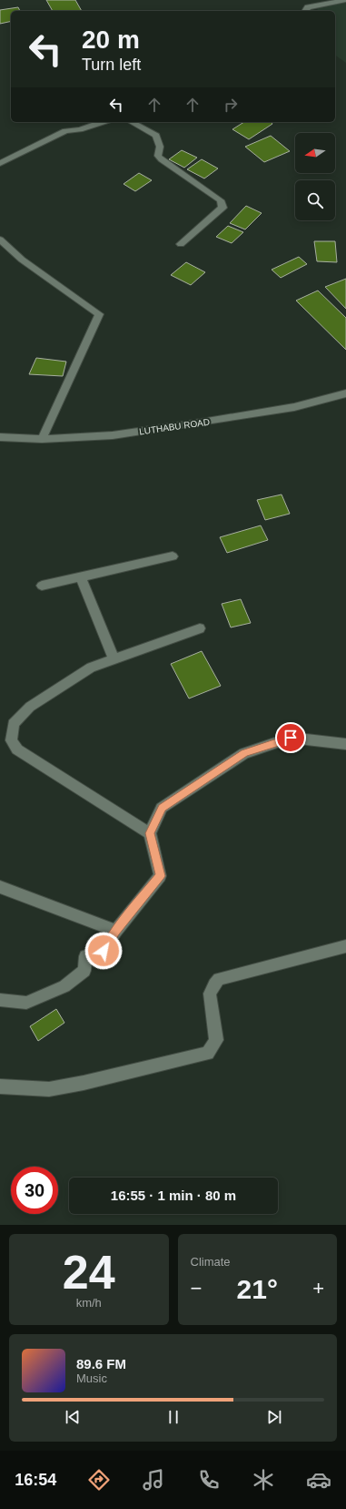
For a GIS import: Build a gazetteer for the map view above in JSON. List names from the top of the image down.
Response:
{
  "streets": {
    "street": ["LUTHABU ROAD"]
  },
  "north": "left",
  "page": {
    "turn": ["20 m", "Turn left"],
    "limit": "30",
    "trip": "16:55 · 1 min · 80 m",
    "tile": [
      ["24", "km/h"],
      "Climate"
    ],
    "heat": ["−", "21°", "+"],
    "song": ["89.6 FM", "Music"],
    "tabs": "16:54"
  }
}
